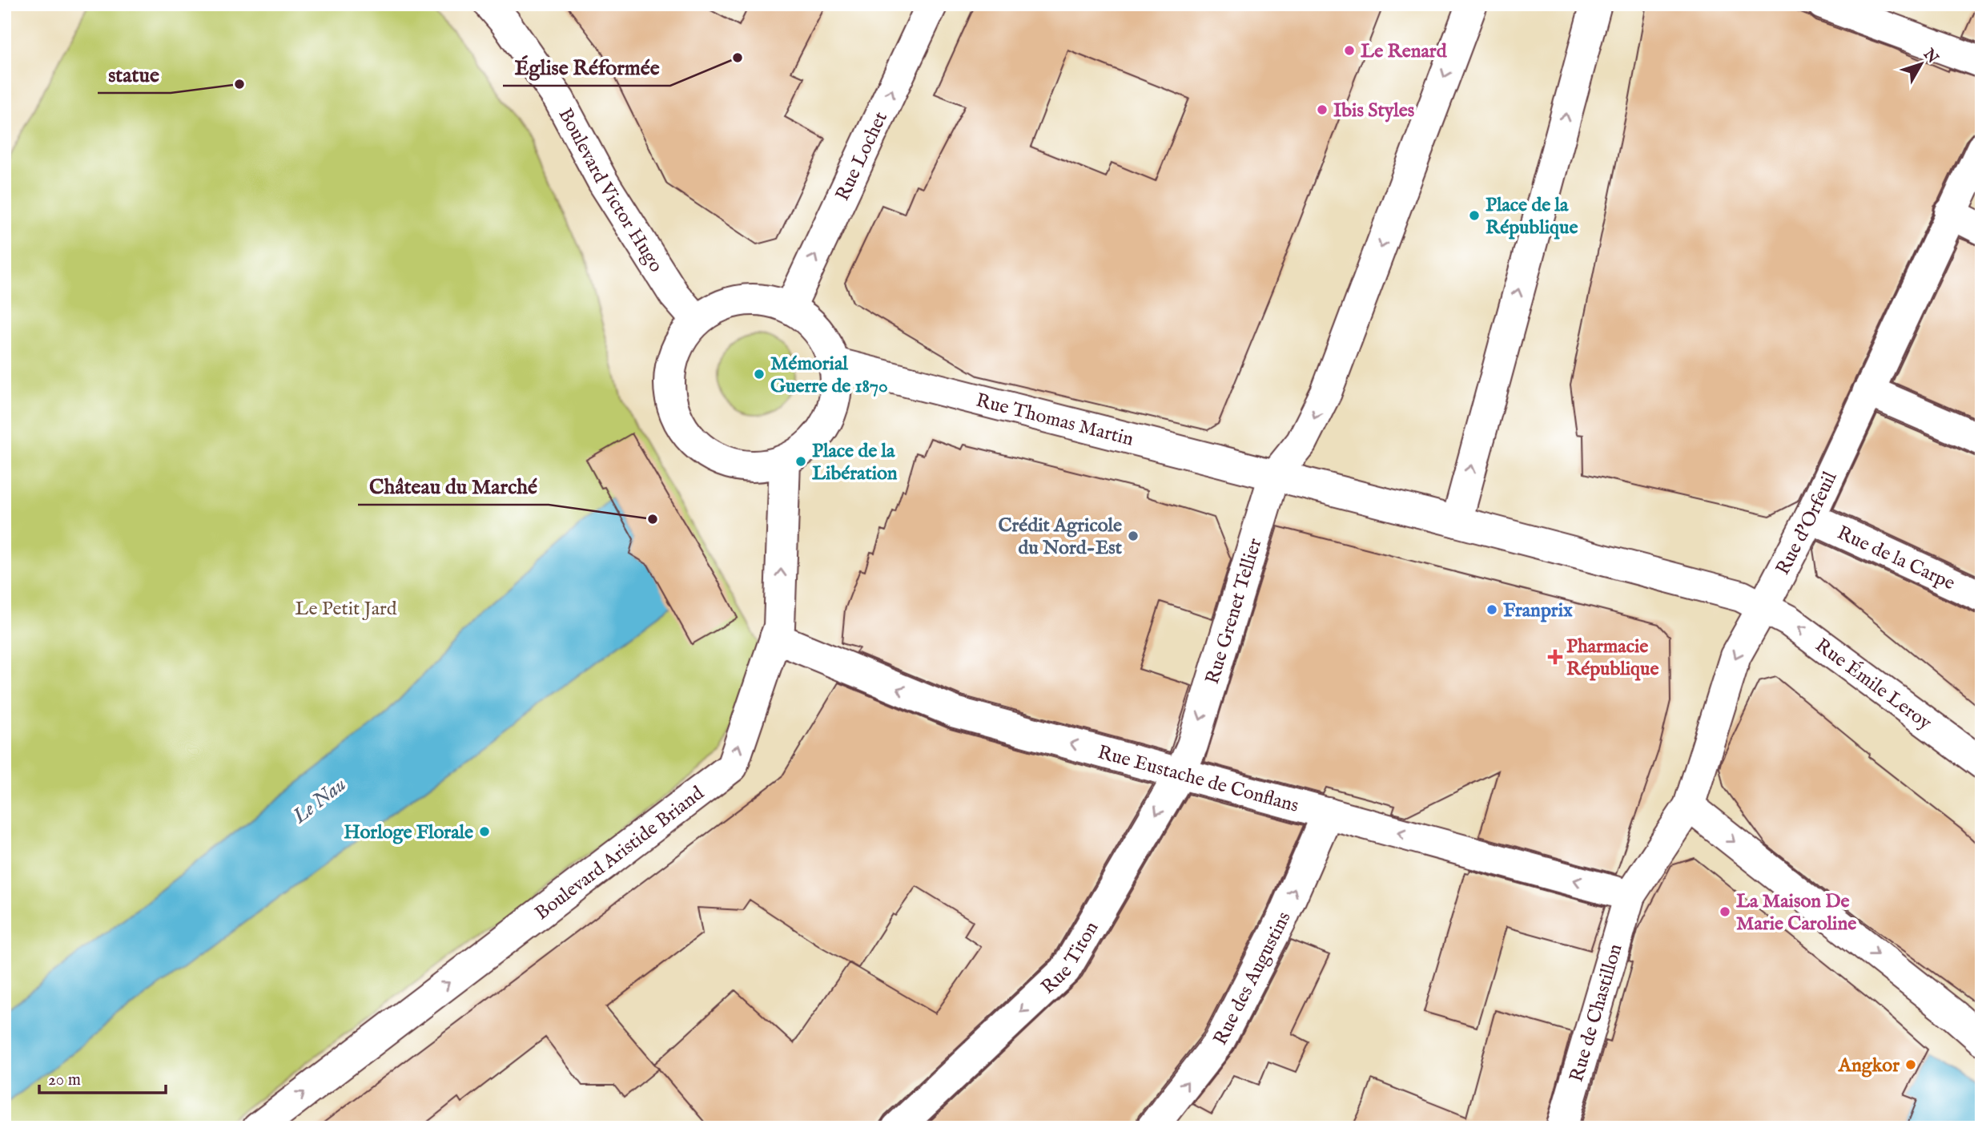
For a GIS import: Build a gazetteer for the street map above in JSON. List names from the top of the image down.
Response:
{
  "streets": {
    "street": [
      "Rue Lochet",
      "Boulevard Victor Hugo",
      "Rue Thomas Martin",
      "Rue d'Orfeuil",
      "Rue de la Carpe",
      "Rue Grenet Tellier",
      "Rue Émile Leroy",
      "Rue Eustache de Conflans",
      "Boulevard Aristide Briand",
      "Rue Titon",
      "Rue des Augustins",
      "Rue de Chastillon"
    ]
  },
  "crossings": [
    ["Rue Lochet", "Boulevard Victor Hugo"],
    ["Rue Lochet", "Rue Thomas Martin"],
    ["Rue Lochet", "Boulevard Aristide Briand"],
    ["Boulevard Victor Hugo", "Rue Thomas Martin"],
    ["Boulevard Victor Hugo", "Boulevard Aristide Briand"],
    ["Rue Thomas Martin", "Rue Grenet Tellier"],
    ["Rue Thomas Martin", "Boulevard Aristide Briand"],
    ["Rue d'Orfeuil", "Rue de la Carpe"],
    ["Rue d'Orfeuil", "Rue Émile Leroy"],
    ["Rue d'Orfeuil", "Rue Eustache de Conflans"],
    ["Rue d'Orfeuil", "Rue de Chastillon"],
    ["Rue Grenet Tellier", "Rue Titon"],
    ["Rue Eustache de Conflans", "Boulevard Aristide Briand"],
    ["Rue Eustache de Conflans", "Rue Titon"],
    ["Rue Eustache de Conflans", "Rue des Augustins"],
    ["Rue Eustache de Conflans", "Rue de Chastillon"]
  ],
  "one_way": [
    "Rue Lochet",
    "Rue Grenet Tellier",
    "Rue Eustache de Conflans",
    "Boulevard Aristide Briand",
    "Rue Titon",
    "Rue des Augustins"
  ],
  "water": ["Le Nau"],
  "parks": ["Le Petit Jard"],
  "places": {
    "other": [
      "Le Renard",
      "Église Réformée",
      "statue",
      "Ibis Styles",
      "Place de la République",
      "Mémorial Guerre de 1870",
      "Place de la Libération",
      "Château du Marché",
      "Crédit Agricole du Nord-Est",
      "Franprix",
      "Horloge Florale",
      "La Maison De Marie Caroline",
      "Angkor"
    ],
    "health": ["Pharmacie République"]
  },
  "scale_bar": "20 m",
  "north": "top right"
}
